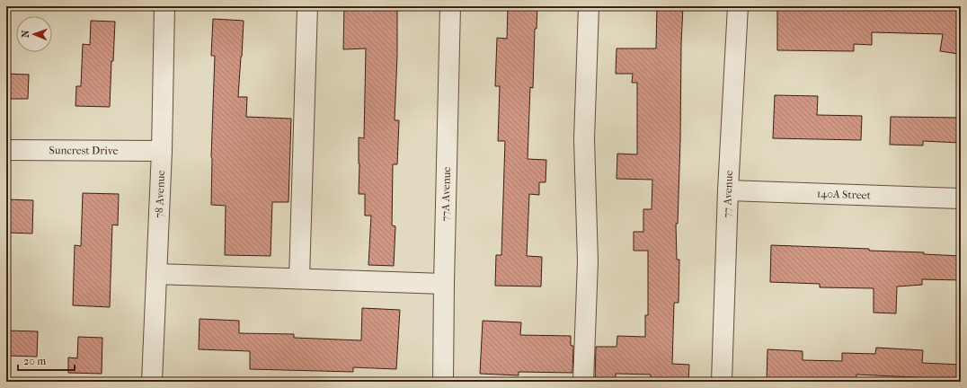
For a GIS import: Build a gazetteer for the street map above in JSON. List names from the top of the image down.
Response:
{
  "streets": {
    "street": [
      "Suncrest Drive",
      "78 Avenue",
      "77A Avenue",
      "77 Avenue",
      "140A Street"
    ]
  },
  "crossings": [
    ["Suncrest Drive", "78 Avenue"],
    ["77 Avenue", "140A Street"]
  ],
  "scale_bar": "20 m",
  "north": "left"
}
